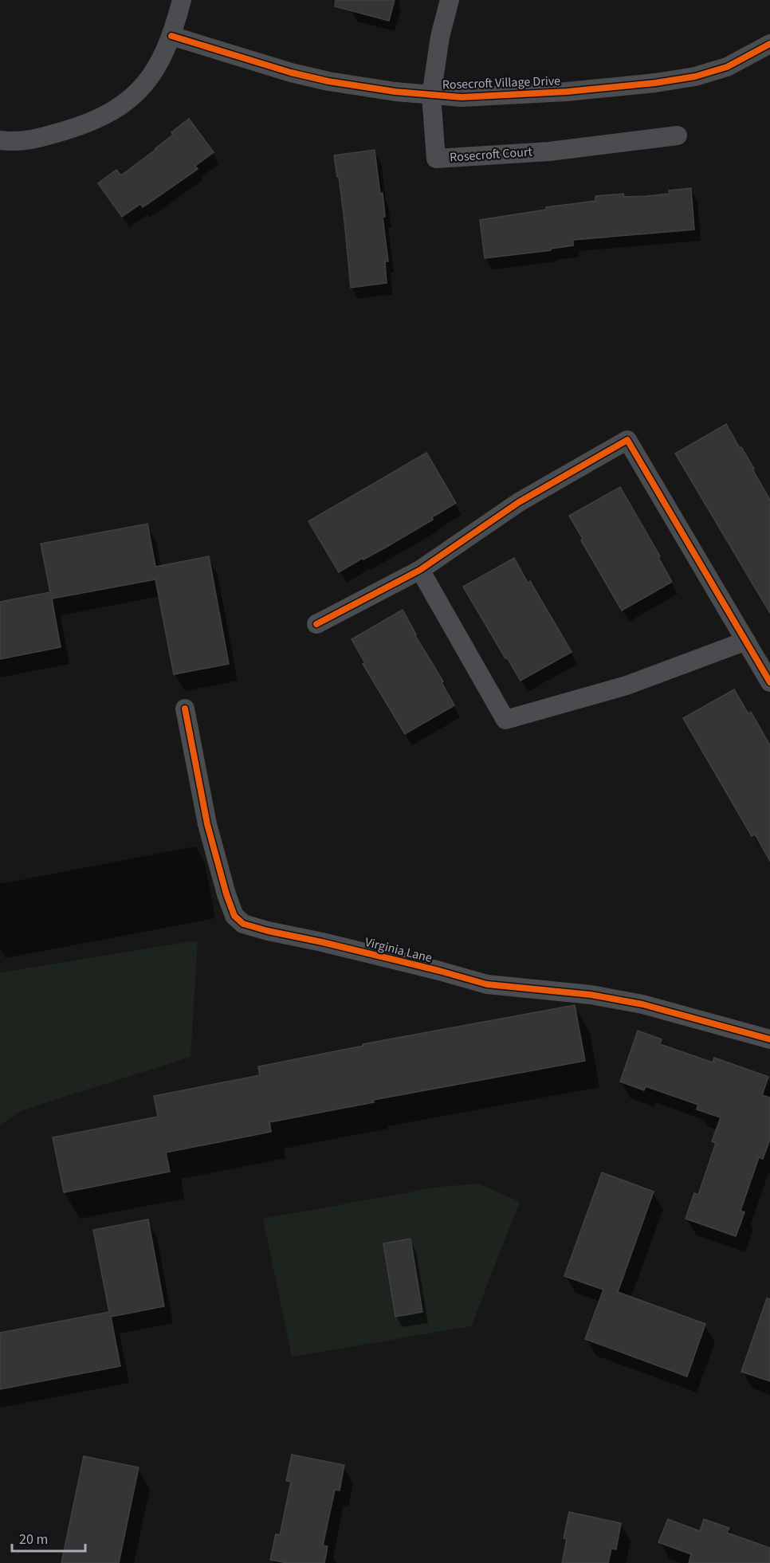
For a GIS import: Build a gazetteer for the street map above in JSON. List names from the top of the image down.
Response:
{
  "streets": {
    "street": ["Rosecroft Village Drive", "Rosecroft Court", "Virginia Lane"]
  },
  "crossings": [
    ["Rosecroft Village Drive", "Rosecroft Court"]
  ],
  "scale_bar": "20 m"
}
